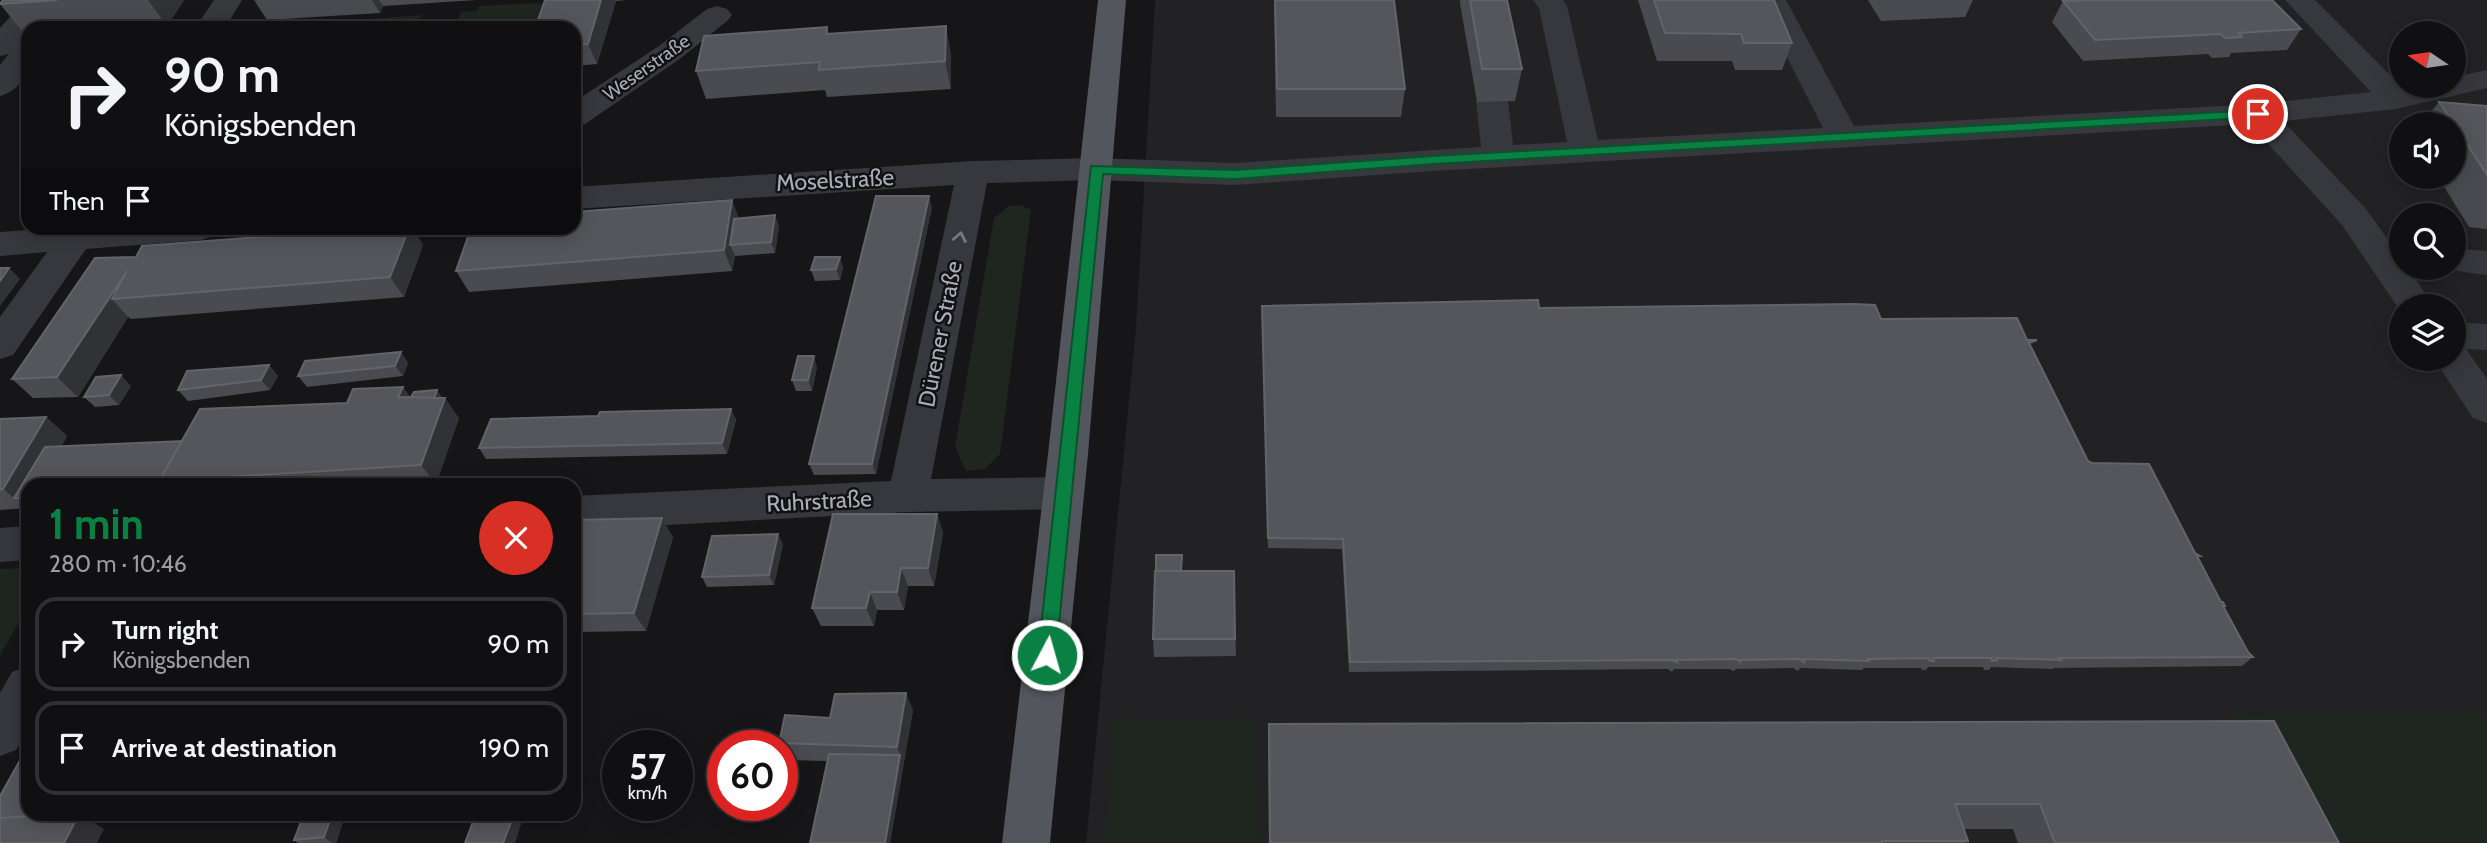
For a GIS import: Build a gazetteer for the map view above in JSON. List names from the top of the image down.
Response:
{
  "streets": {
    "street": [
      "Weserstraße",
      "Moselstraße",
      "Dürener Straße",
      "Ruhrstraße"
    ]
  },
  "crossings": [
    ["Moselstraße", "Dürener Straße"],
    ["Dürener Straße", "Ruhrstraße"]
  ],
  "one_way": ["Dürener Straße"],
  "north": "left",
  "page": {
    "turn": ["90 m", "Königsbenden"],
    "then": "Then",
    "heading": ["1 min", "280 m · 10:46"],
    "list": [
      {
        "name": "Turn right",
        "note": "Königsbenden",
        "value": "90 m"
      },
      {
        "name": "Arrive at destination",
        "value": "190 m"
      }
    ],
    "speed": "57 km/h",
    "limit": "60"
  }
}
